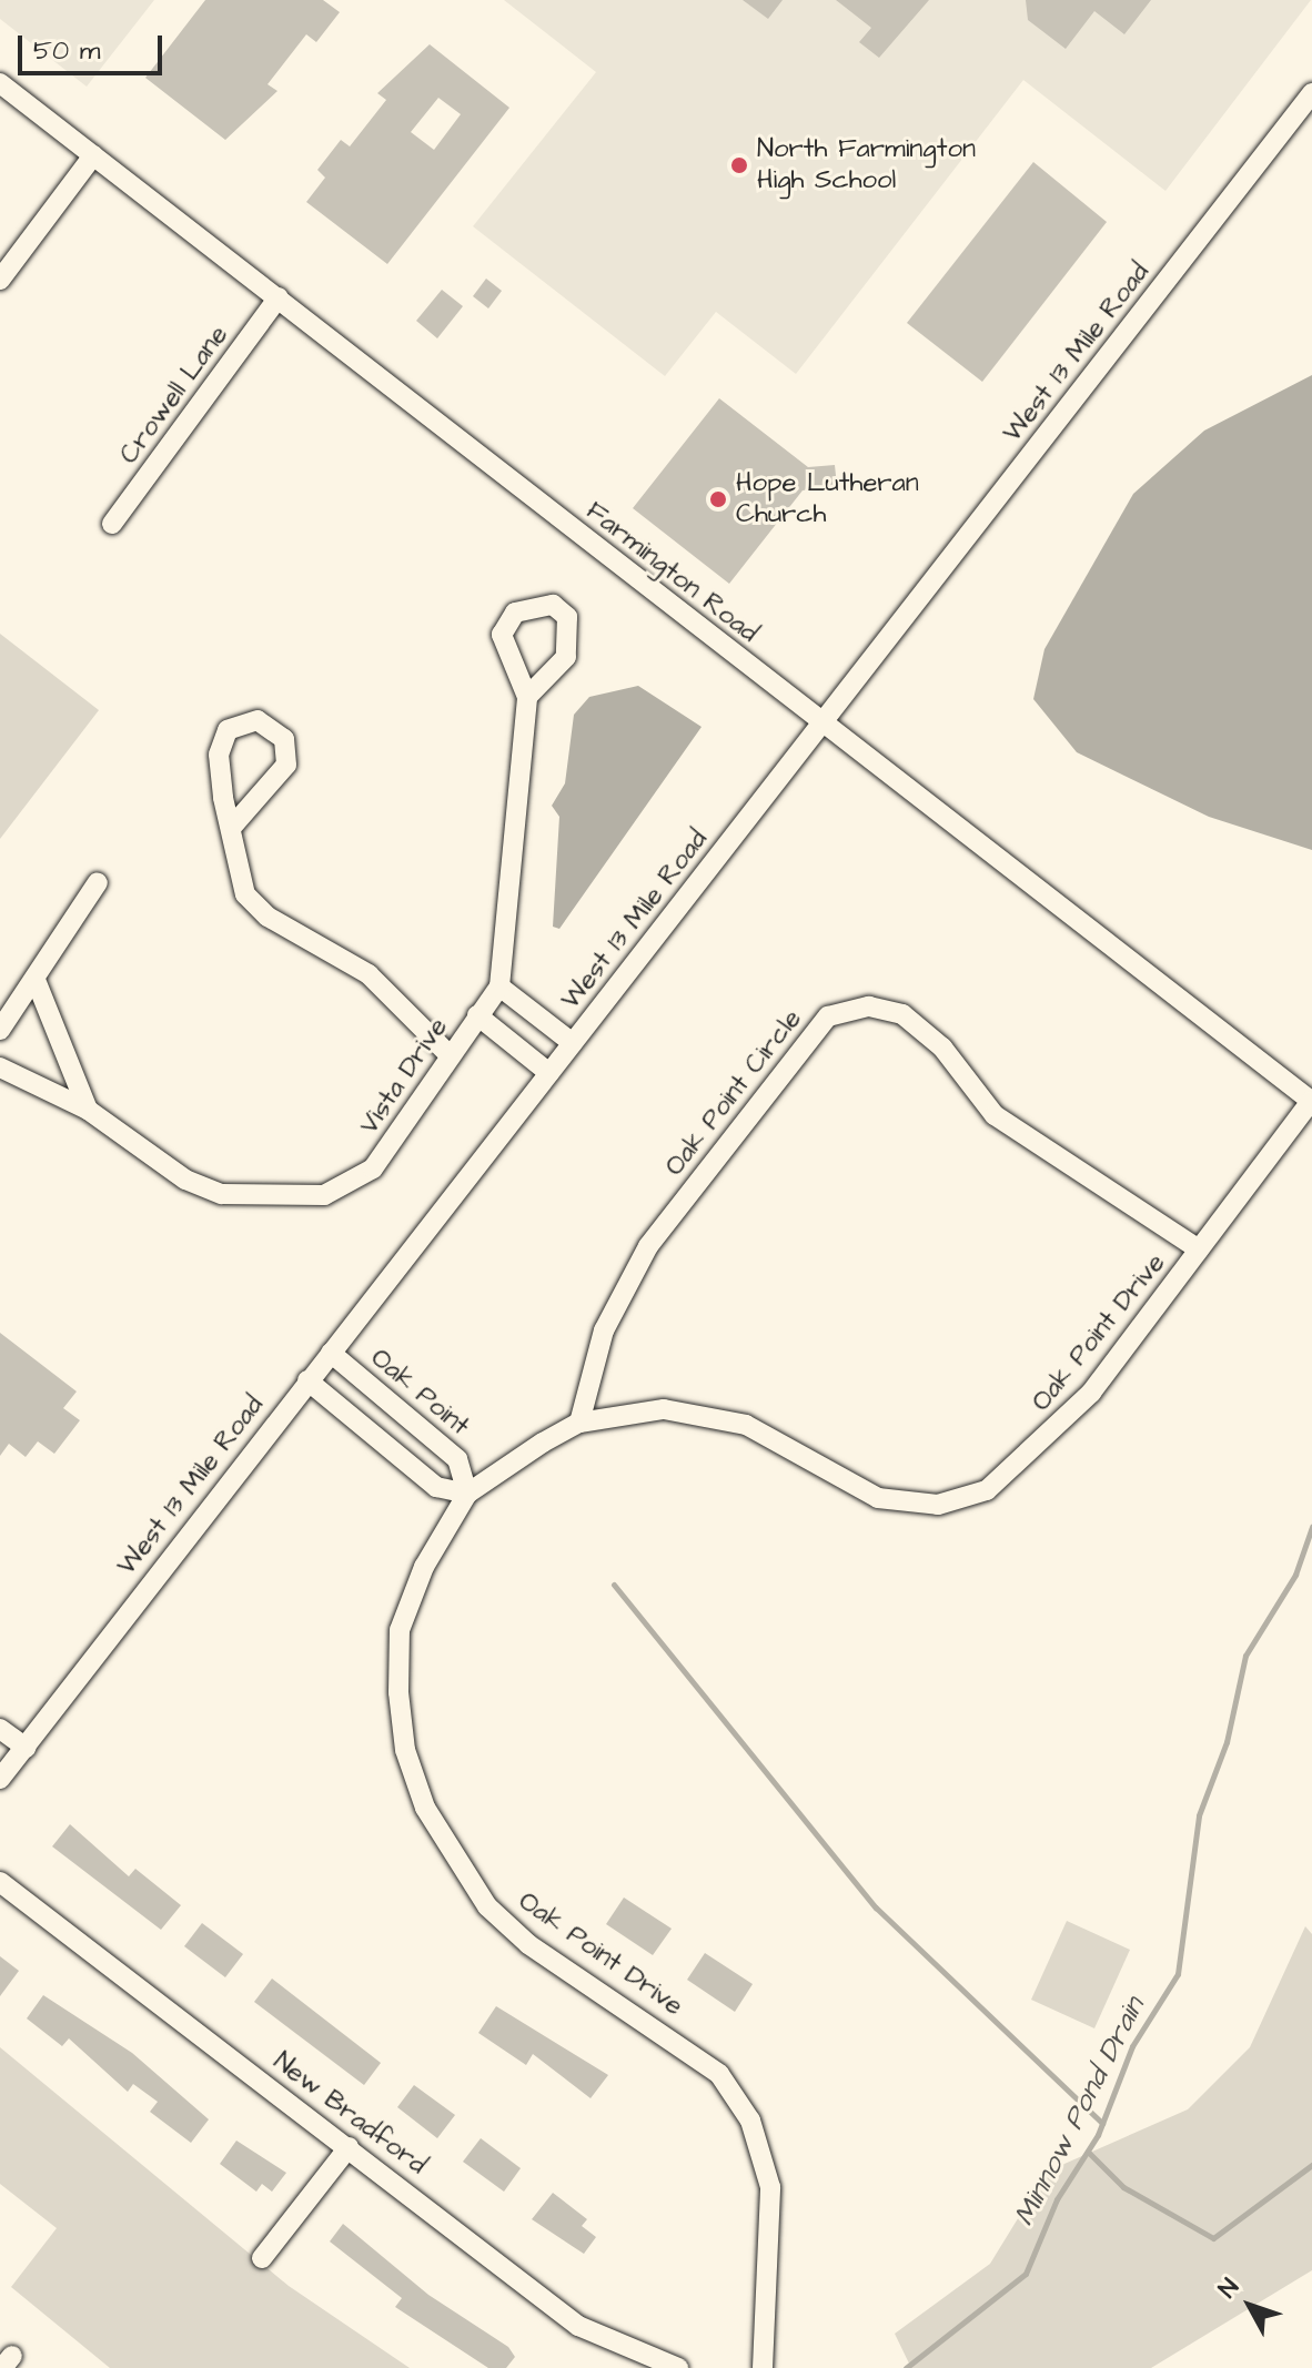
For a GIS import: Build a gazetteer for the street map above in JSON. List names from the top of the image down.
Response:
{
  "streets": {
    "street": [
      "West 13 Mile Road",
      "Crowell Lane",
      "Farmington Road",
      "Vista Drive",
      "Oak Point Circle",
      "Oak Point Drive",
      "Oak Point",
      "New Bradford"
    ]
  },
  "crossings": [
    ["West 13 Mile Road", "Farmington Road"],
    ["West 13 Mile Road", "Vista Drive"],
    ["West 13 Mile Road", "Oak Point"],
    ["Crowell Lane", "Farmington Road"],
    ["Farmington Road", "Oak Point Drive"],
    ["Oak Point Circle", "Oak Point Drive"],
    ["Oak Point Drive", "Oak Point"]
  ],
  "water": ["Minnow Pond Drain"],
  "places": ["North Farmington High School", "Hope Lutheran Church"],
  "scale_bar": "50 m",
  "north": "top left"
}
